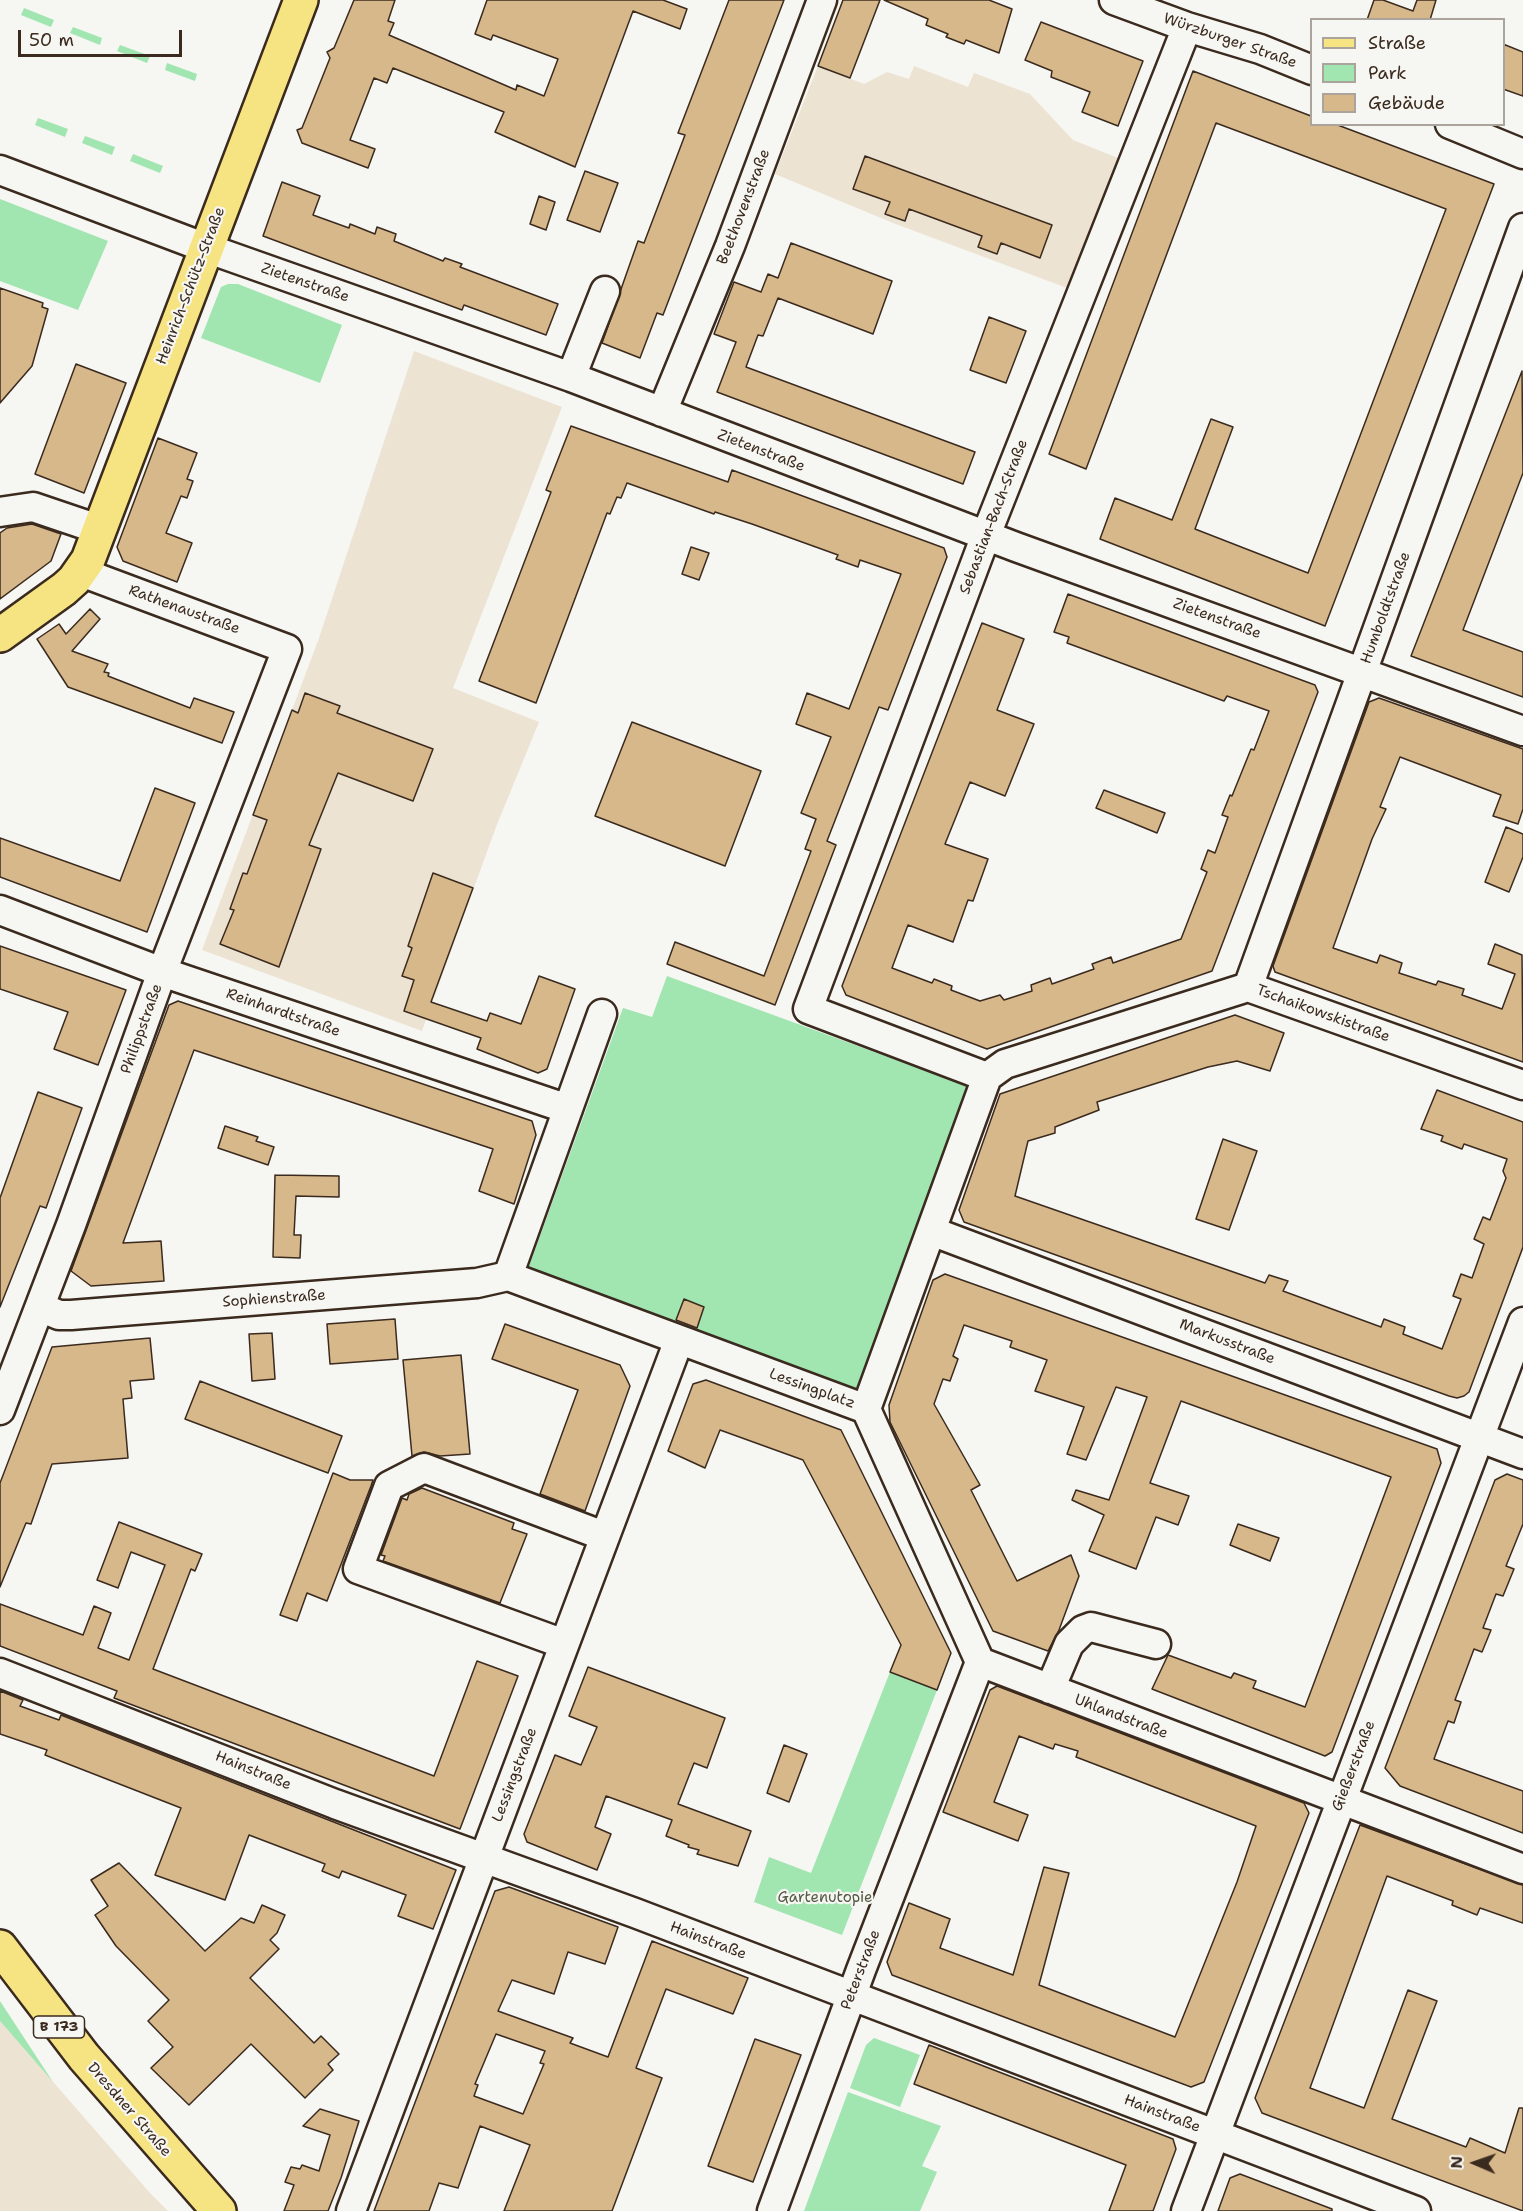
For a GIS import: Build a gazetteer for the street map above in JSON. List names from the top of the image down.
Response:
{
  "streets": {
    "main road": ["Heinrich-Schütz-Straße", "B 173", "Dresdner Straße"],
    "street": [
      "Würzburger Straße",
      "Beethovenstraße",
      "Zietenstraße",
      "Sebastian-Bach-Straße",
      "Humboldtstraße",
      "Rathenaustraße",
      "Reinhardtstraße",
      "Tschaikowskistraße",
      "Philippstraße",
      "Sophienstraße",
      "Markusstraße",
      "Lessingplatz",
      "Uhlandstraße",
      "Gießerstraße",
      "Hainstraße",
      "Lessingstraße",
      "Peterstraße"
    ]
  },
  "crossings": [
    ["Würzburger Straße", "Sebastian-Bach-Straße"],
    ["Beethovenstraße", "Zietenstraße"],
    ["Zietenstraße", "Heinrich-Schütz-Straße"],
    ["Zietenstraße", "Sebastian-Bach-Straße"],
    ["Zietenstraße", "Humboldtstraße"],
    ["Heinrich-Schütz-Straße", "Rathenaustraße"],
    ["Sebastian-Bach-Straße", "Tschaikowskistraße"],
    ["Sebastian-Bach-Straße", "Lessingplatz"],
    ["Humboldtstraße", "Tschaikowskistraße"],
    ["Rathenaustraße", "Philippstraße"],
    ["Reinhardtstraße", "Philippstraße"],
    ["Tschaikowskistraße", "Lessingplatz"],
    ["Philippstraße", "Sophienstraße"],
    ["Sophienstraße", "Lessingplatz"],
    ["Markusstraße", "Lessingplatz"],
    ["Markusstraße", "Gießerstraße"],
    ["Lessingplatz", "Lessingstraße"],
    ["Uhlandstraße", "Gießerstraße"],
    ["Uhlandstraße", "Peterstraße"],
    ["Gießerstraße", "Hainstraße"],
    ["Hainstraße", "Lessingstraße"],
    ["Hainstraße", "Peterstraße"]
  ],
  "parks": ["Gartenutopie"],
  "legend": ["Straße", "Park", "Gebäude"],
  "scale_bar": "50 m",
  "north": "left"
}
